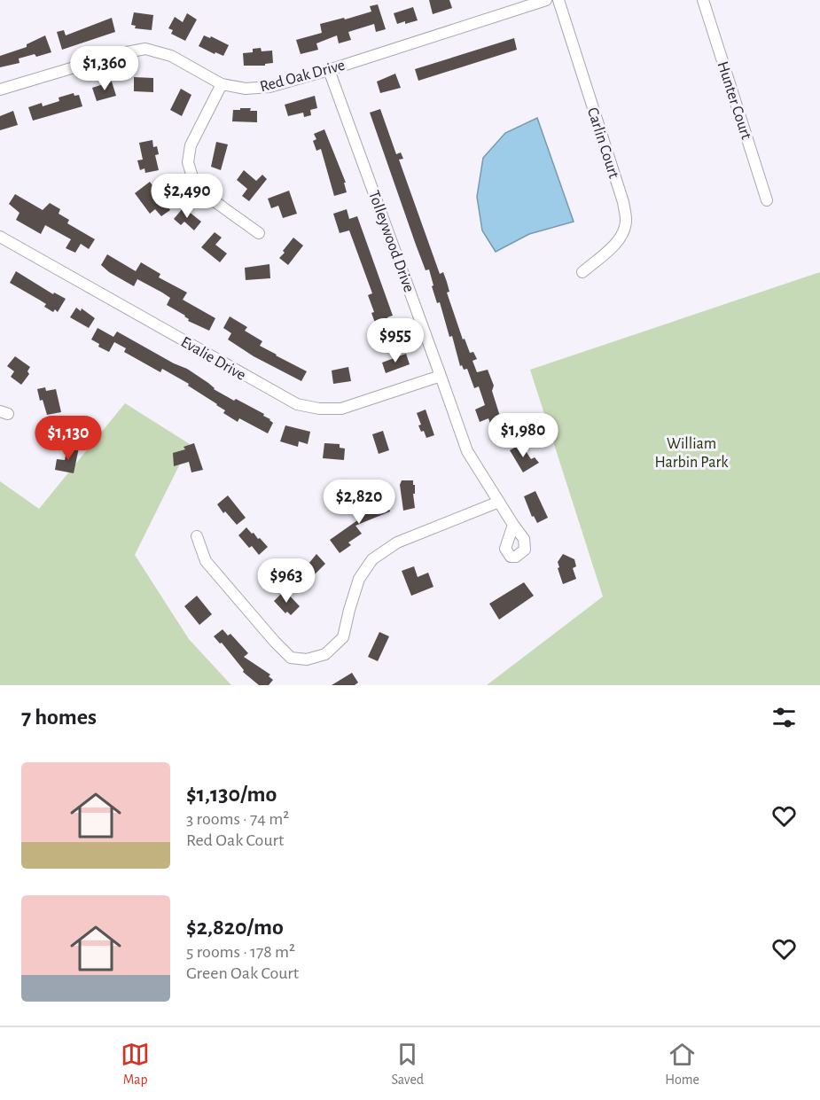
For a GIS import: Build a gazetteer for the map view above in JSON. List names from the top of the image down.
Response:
{
  "streets": {
    "street": [
      "Red Oak Drive",
      "Hunter Court",
      "Carlin Court",
      "Tolleywood Drive",
      "Evalie Drive"
    ]
  },
  "crossings": [
    ["Red Oak Drive", "Tolleywood Drive"],
    ["Tolleywood Drive", "Evalie Drive"]
  ],
  "parks": ["William Harbin Park"],
  "page": {
    "price": [
      "$1,360",
      "$2,490",
      "$955",
      "$1,980",
      "$1,130",
      "$2,820",
      "$963"
    ],
    "heading": "7 homes",
    "list": [
      {
        "name": "$1,130/mo",
        "note": "3 rooms · 74 m² · Red Oak Court"
      },
      {
        "name": "$2,820/mo",
        "note": "5 rooms · 178 m² · Green Oak Court"
      }
    ],
    "tabs": ["Map", "Saved", "Home"]
  }
}
